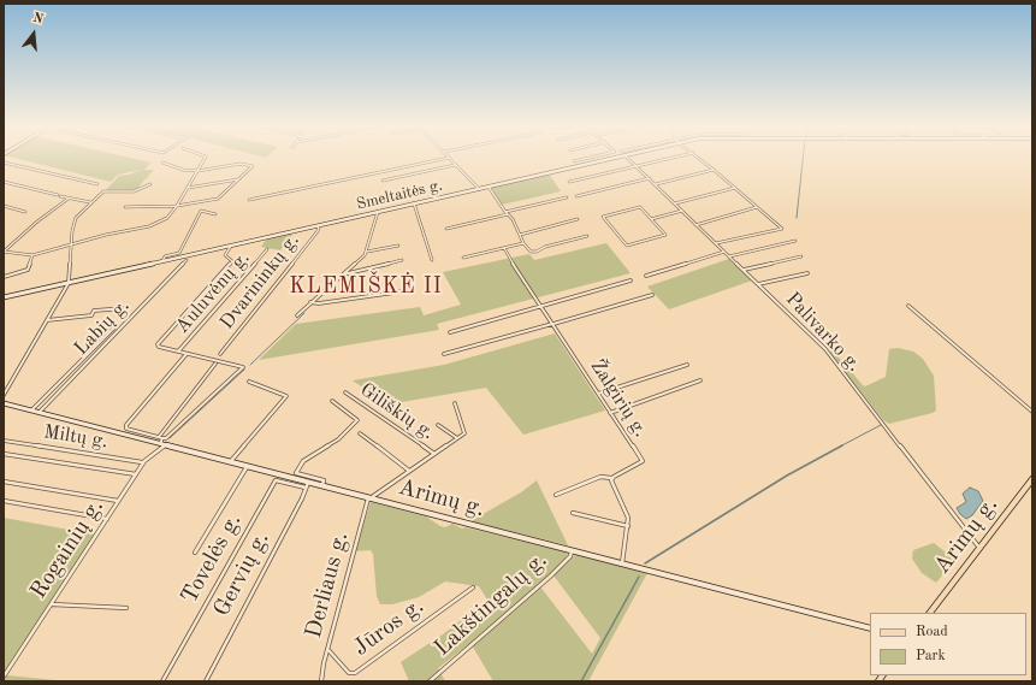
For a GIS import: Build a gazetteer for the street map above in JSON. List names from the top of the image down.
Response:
{
  "streets": {
    "main road": ["Smeltaitės g.", "Arimų g."],
    "street": [
      "Dvarininkų g.",
      "Auluvėnų g.",
      "Labių g.",
      "Palivarko g.",
      "Žalgirių g.",
      "Giliškių g.",
      "Miltų g.",
      "Rogainių g.",
      "Tovelės g.",
      "Gervių g.",
      "Derliaus g.",
      "Lakštingalų g.",
      "Jūros g."
    ]
  },
  "crossings": [
    ["Smeltaitės g.", "Dvarininkų g."],
    ["Labių g.", "Arimų g."],
    ["Palivarko g.", "Arimų g."],
    ["Miltų g.", "Rogainių g."],
    ["Arimų g.", "Rogainių g."],
    ["Arimų g.", "Tovelės g."],
    ["Arimų g.", "Gervių g."],
    ["Arimų g.", "Derliaus g."],
    ["Arimų g.", "Lakštingalų g."],
    ["Tovelės g.", "Gervių g."],
    ["Derliaus g.", "Jūros g."]
  ],
  "districts": ["KLEMIŠKĖ II"],
  "legend": ["Road", "Park"],
  "north": "top"
}
